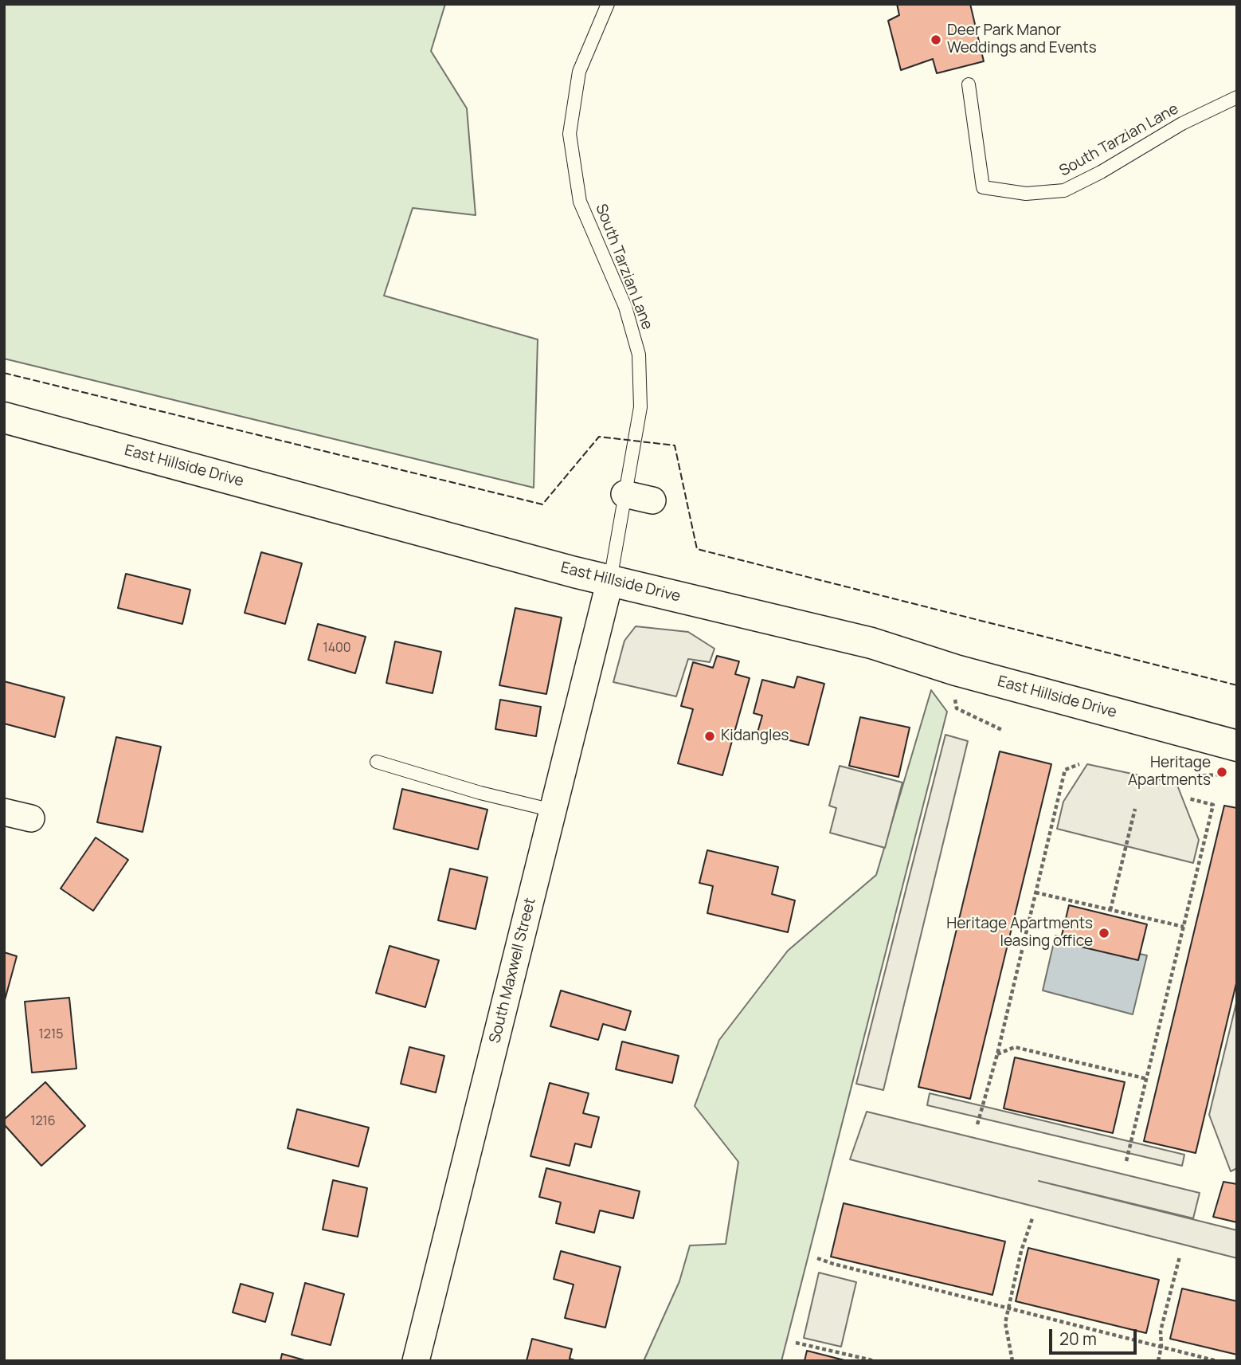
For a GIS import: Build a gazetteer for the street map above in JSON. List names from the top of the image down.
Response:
{
  "streets": {
    "main road": ["East Hillside Drive"],
    "street": ["South Maxwell Street"],
    "lane": ["South Tarzian Lane"]
  },
  "crossings": [
    ["South Tarzian Lane", "East Hillside Drive"],
    ["South Tarzian Lane", "South Maxwell Street"],
    ["East Hillside Drive", "South Maxwell Street"]
  ],
  "places": [
    "Deer Park Manor Weddings and Events",
    "Kidangles",
    "Heritage Apartments",
    "Heritage Apartments leasing office"
  ],
  "house_numbers": ["1400", "1215", "1216"],
  "scale_bar": "20 m"
}
